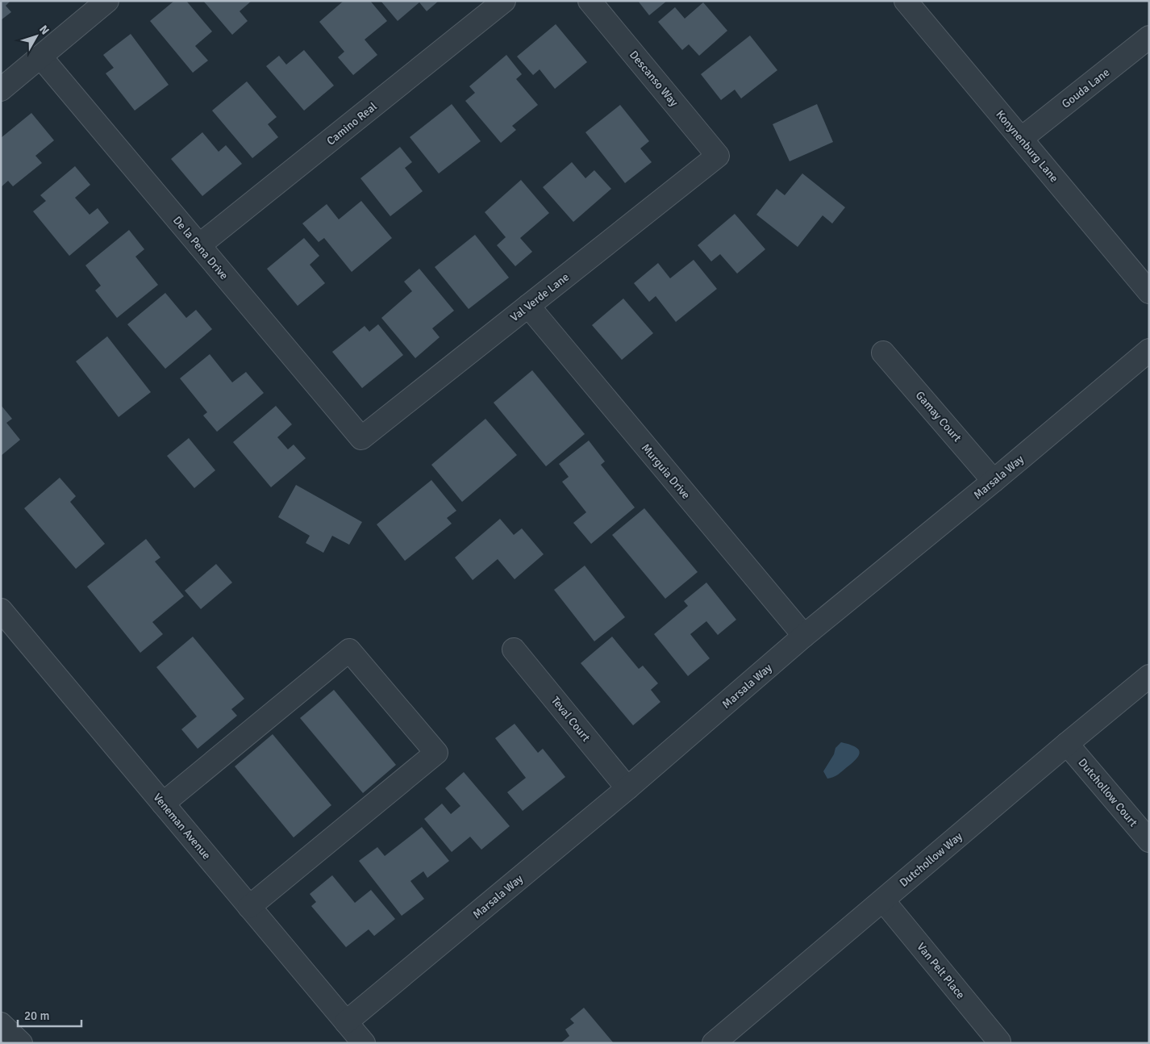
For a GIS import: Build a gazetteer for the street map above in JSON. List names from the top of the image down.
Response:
{
  "streets": {
    "street": [
      "Descanso Way",
      "Gouda Lane",
      "Camino Real",
      "Konynenburg Lane",
      "De la Pena Drive",
      "Val Verde Lane",
      "Gamay Court",
      "Murguia Drive",
      "Marsala Way",
      "Teval Court",
      "Dutchollow Court",
      "Veneman Avenue",
      "Dutchollow Way",
      "Van Pelt Place"
    ]
  },
  "crossings": [
    ["Descanso Way", "Val Verde Lane"],
    ["Gouda Lane", "Konynenburg Lane"],
    ["Camino Real", "De la Pena Drive"],
    ["De la Pena Drive", "Val Verde Lane"],
    ["Val Verde Lane", "Murguia Drive"],
    ["Gamay Court", "Marsala Way"],
    ["Murguia Drive", "Marsala Way"],
    ["Marsala Way", "Teval Court"],
    ["Marsala Way", "Veneman Avenue"],
    ["Dutchollow Court", "Dutchollow Way"],
    ["Dutchollow Way", "Van Pelt Place"]
  ],
  "scale_bar": "20 m",
  "north": "top right"
}
